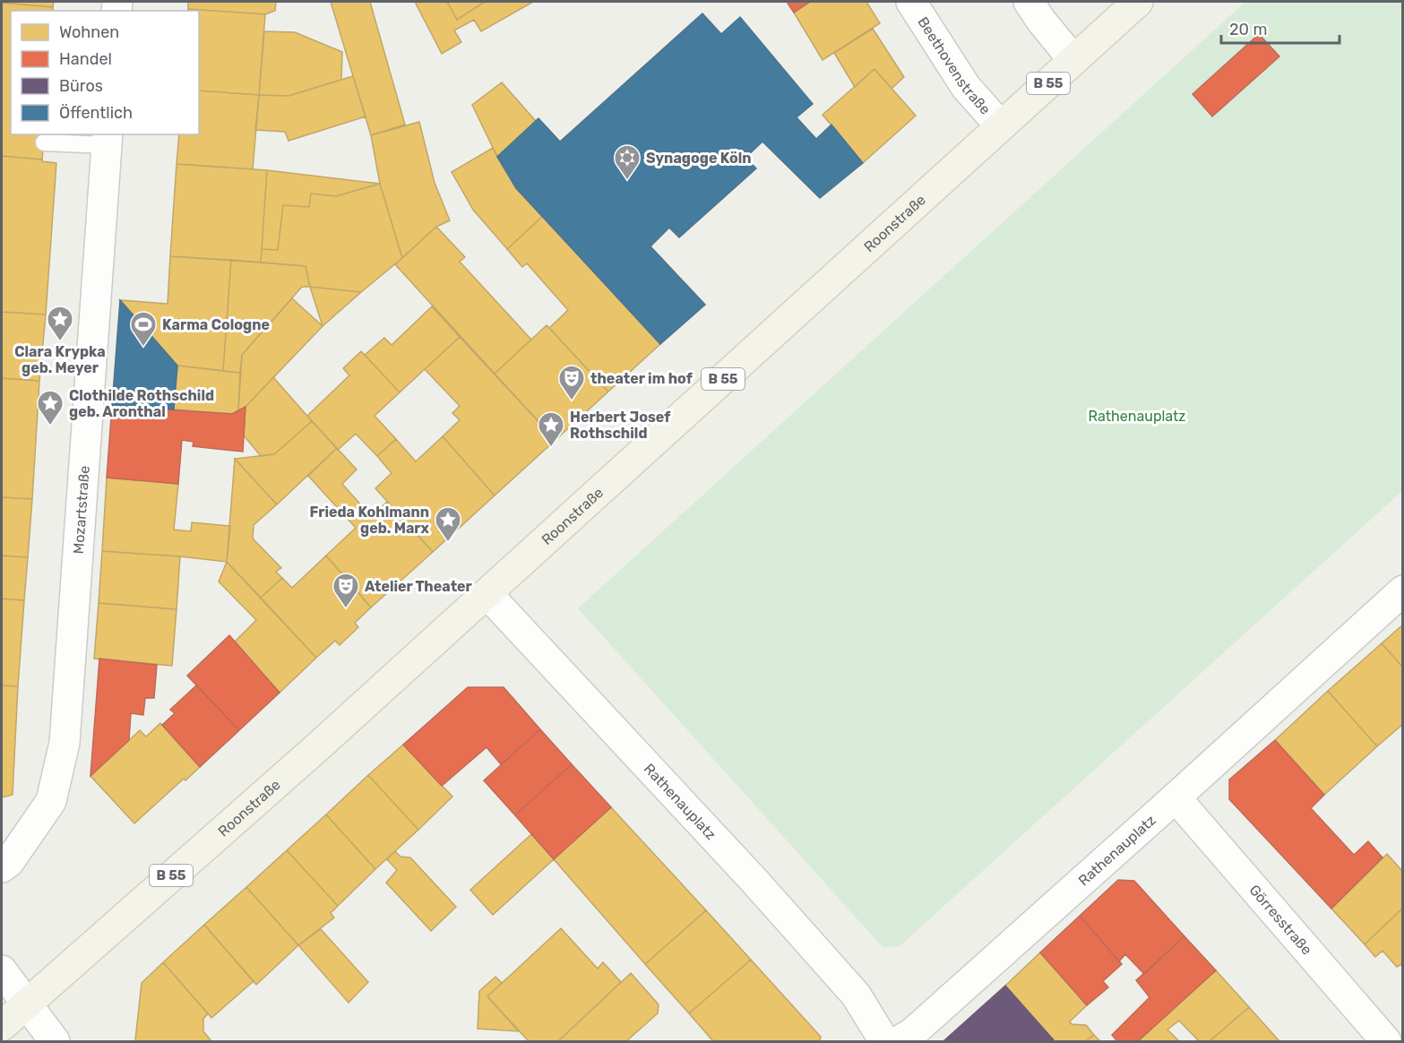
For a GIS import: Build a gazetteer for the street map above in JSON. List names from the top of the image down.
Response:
{
  "streets": {
    "main road": ["B 55", "Roonstraße"],
    "street": [
      "Beethovenstraße",
      "Mozartstraße",
      "Rathenauplatz",
      "Görresstraße"
    ]
  },
  "crossings": [
    ["Beethovenstraße", "Roonstraße"],
    ["Roonstraße", "Rathenauplatz"],
    ["Rathenauplatz", "Görresstraße"]
  ],
  "parks": ["Rathenauplatz"],
  "places": {
    "synagogue": ["Synagoge Köln"],
    "place": [
      "Clara Krypka geb. Meyer",
      "Clothilde Rothschild geb. Aronthal",
      "Herbert Josef Rothschild",
      "Frieda Kohlmann geb. Marx"
    ],
    "sports": ["Karma Cologne"],
    "theatre": ["theater im hof", "Atelier Theater"]
  },
  "legend": [
    "Wohnen",
    "Handel",
    "Büros",
    "Öffentlich"
  ],
  "scale_bar": "20 m"
}
